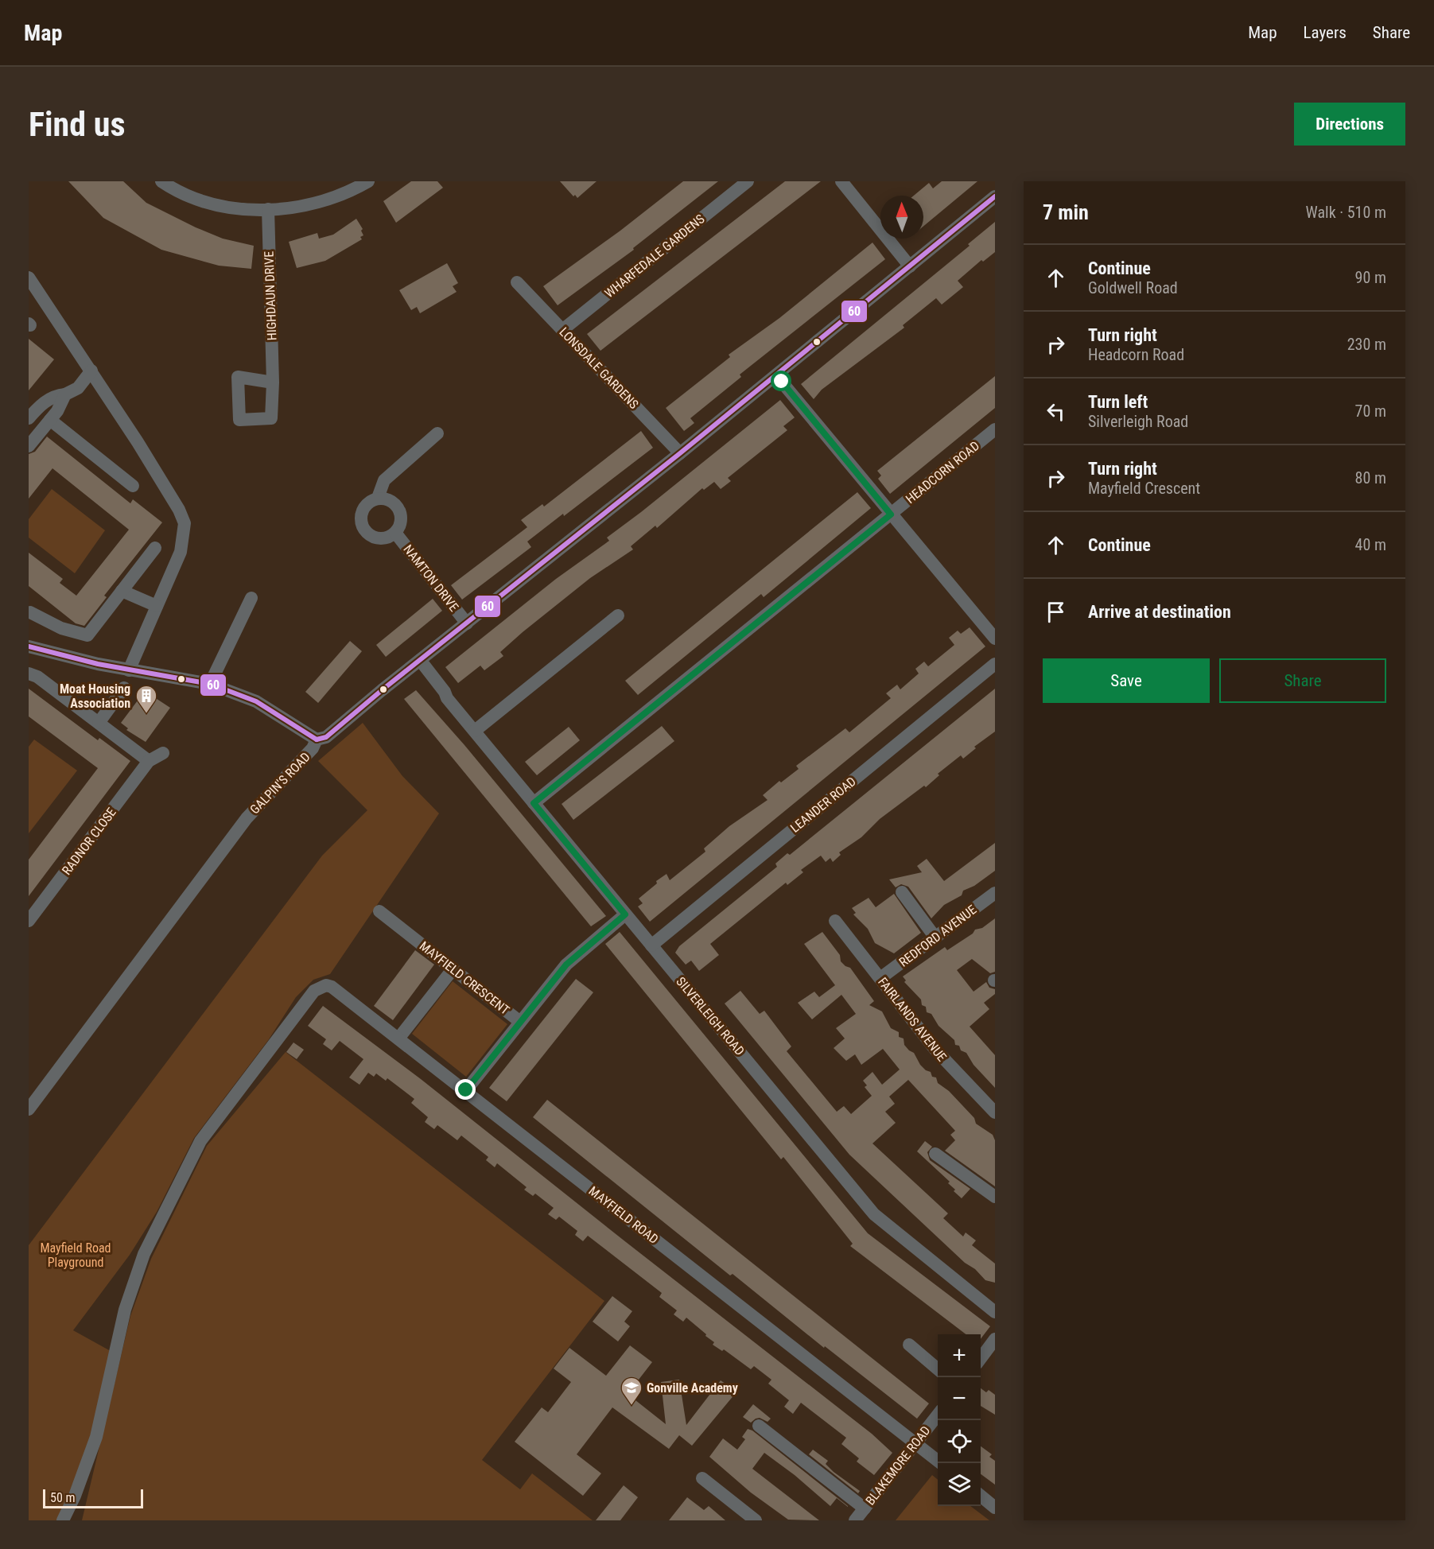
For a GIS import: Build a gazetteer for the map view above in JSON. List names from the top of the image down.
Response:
{
  "streets": {
    "street": [
      "WHARFEDALE GARDENS",
      "HIGHDAUN DRIVE",
      "LONSDALE GARDENS",
      "HEADCORN ROAD",
      "NAMTON DRIVE",
      "GALPIN'S ROAD",
      "LEANDER ROAD",
      "RADNOR CLOSE",
      "REDFORD AVENUE",
      "MAYFIELD CRESCENT",
      "SILVERLEIGH ROAD",
      "FAIRLANDS AVENUE",
      "MAYFIELD ROAD",
      "BLAKEMORE ROAD"
    ]
  },
  "crossings": [
    ["WHARFEDALE GARDENS", "LONSDALE GARDENS"],
    ["LONSDALE GARDENS", "GALPIN'S ROAD"],
    ["HEADCORN ROAD", "SILVERLEIGH ROAD"],
    ["NAMTON DRIVE", "GALPIN'S ROAD"],
    ["GALPIN'S ROAD", "SILVERLEIGH ROAD"],
    ["LEANDER ROAD", "SILVERLEIGH ROAD"],
    ["REDFORD AVENUE", "FAIRLANDS AVENUE"],
    ["MAYFIELD CRESCENT", "SILVERLEIGH ROAD"],
    ["MAYFIELD ROAD", "BLAKEMORE ROAD"]
  ],
  "parks": ["Mayfield Road Playground"],
  "places": {
    "building": ["Moat Housing Association"],
    "school or university": ["Gonville Academy"]
  },
  "lines": ["transit line 60"],
  "scale_bar": "50 m",
  "north": "top",
  "page": {
    "header": "Map",
    "nav": ["Map", "Layers", "Share"],
    "buttons": [
      "Directions",
      ["Save", "Share"]
    ],
    "title": "Find us",
    "heading": ["7 min", "Walk · 510 m"],
    "list": [
      ["Continue", "Goldwell Road", "90 m"],
      ["Turn right", "Headcorn Road", "230 m"],
      ["Turn left", "Silverleigh Road", "70 m"],
      ["Turn right", "Mayfield Crescent", "80 m"],
      ["Continue", "40 m"],
      "Arrive at destination"
    ],
    "map_buttons": ["+", "−"],
    "scale": "50 m"
  }
}
